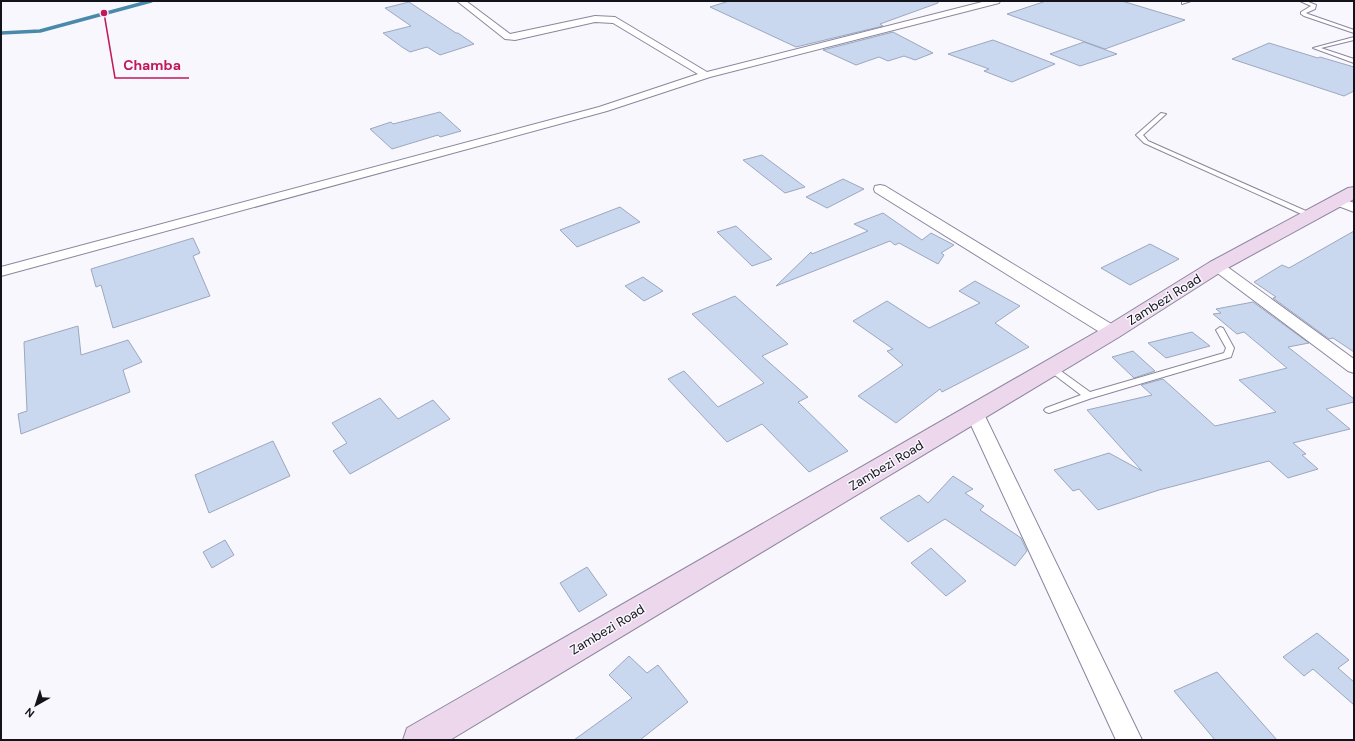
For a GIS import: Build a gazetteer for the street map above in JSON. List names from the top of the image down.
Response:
{
  "streets": {
    "main road": ["Zambezi Road"]
  },
  "places": ["Chamba"],
  "north": "bottom left"
}
